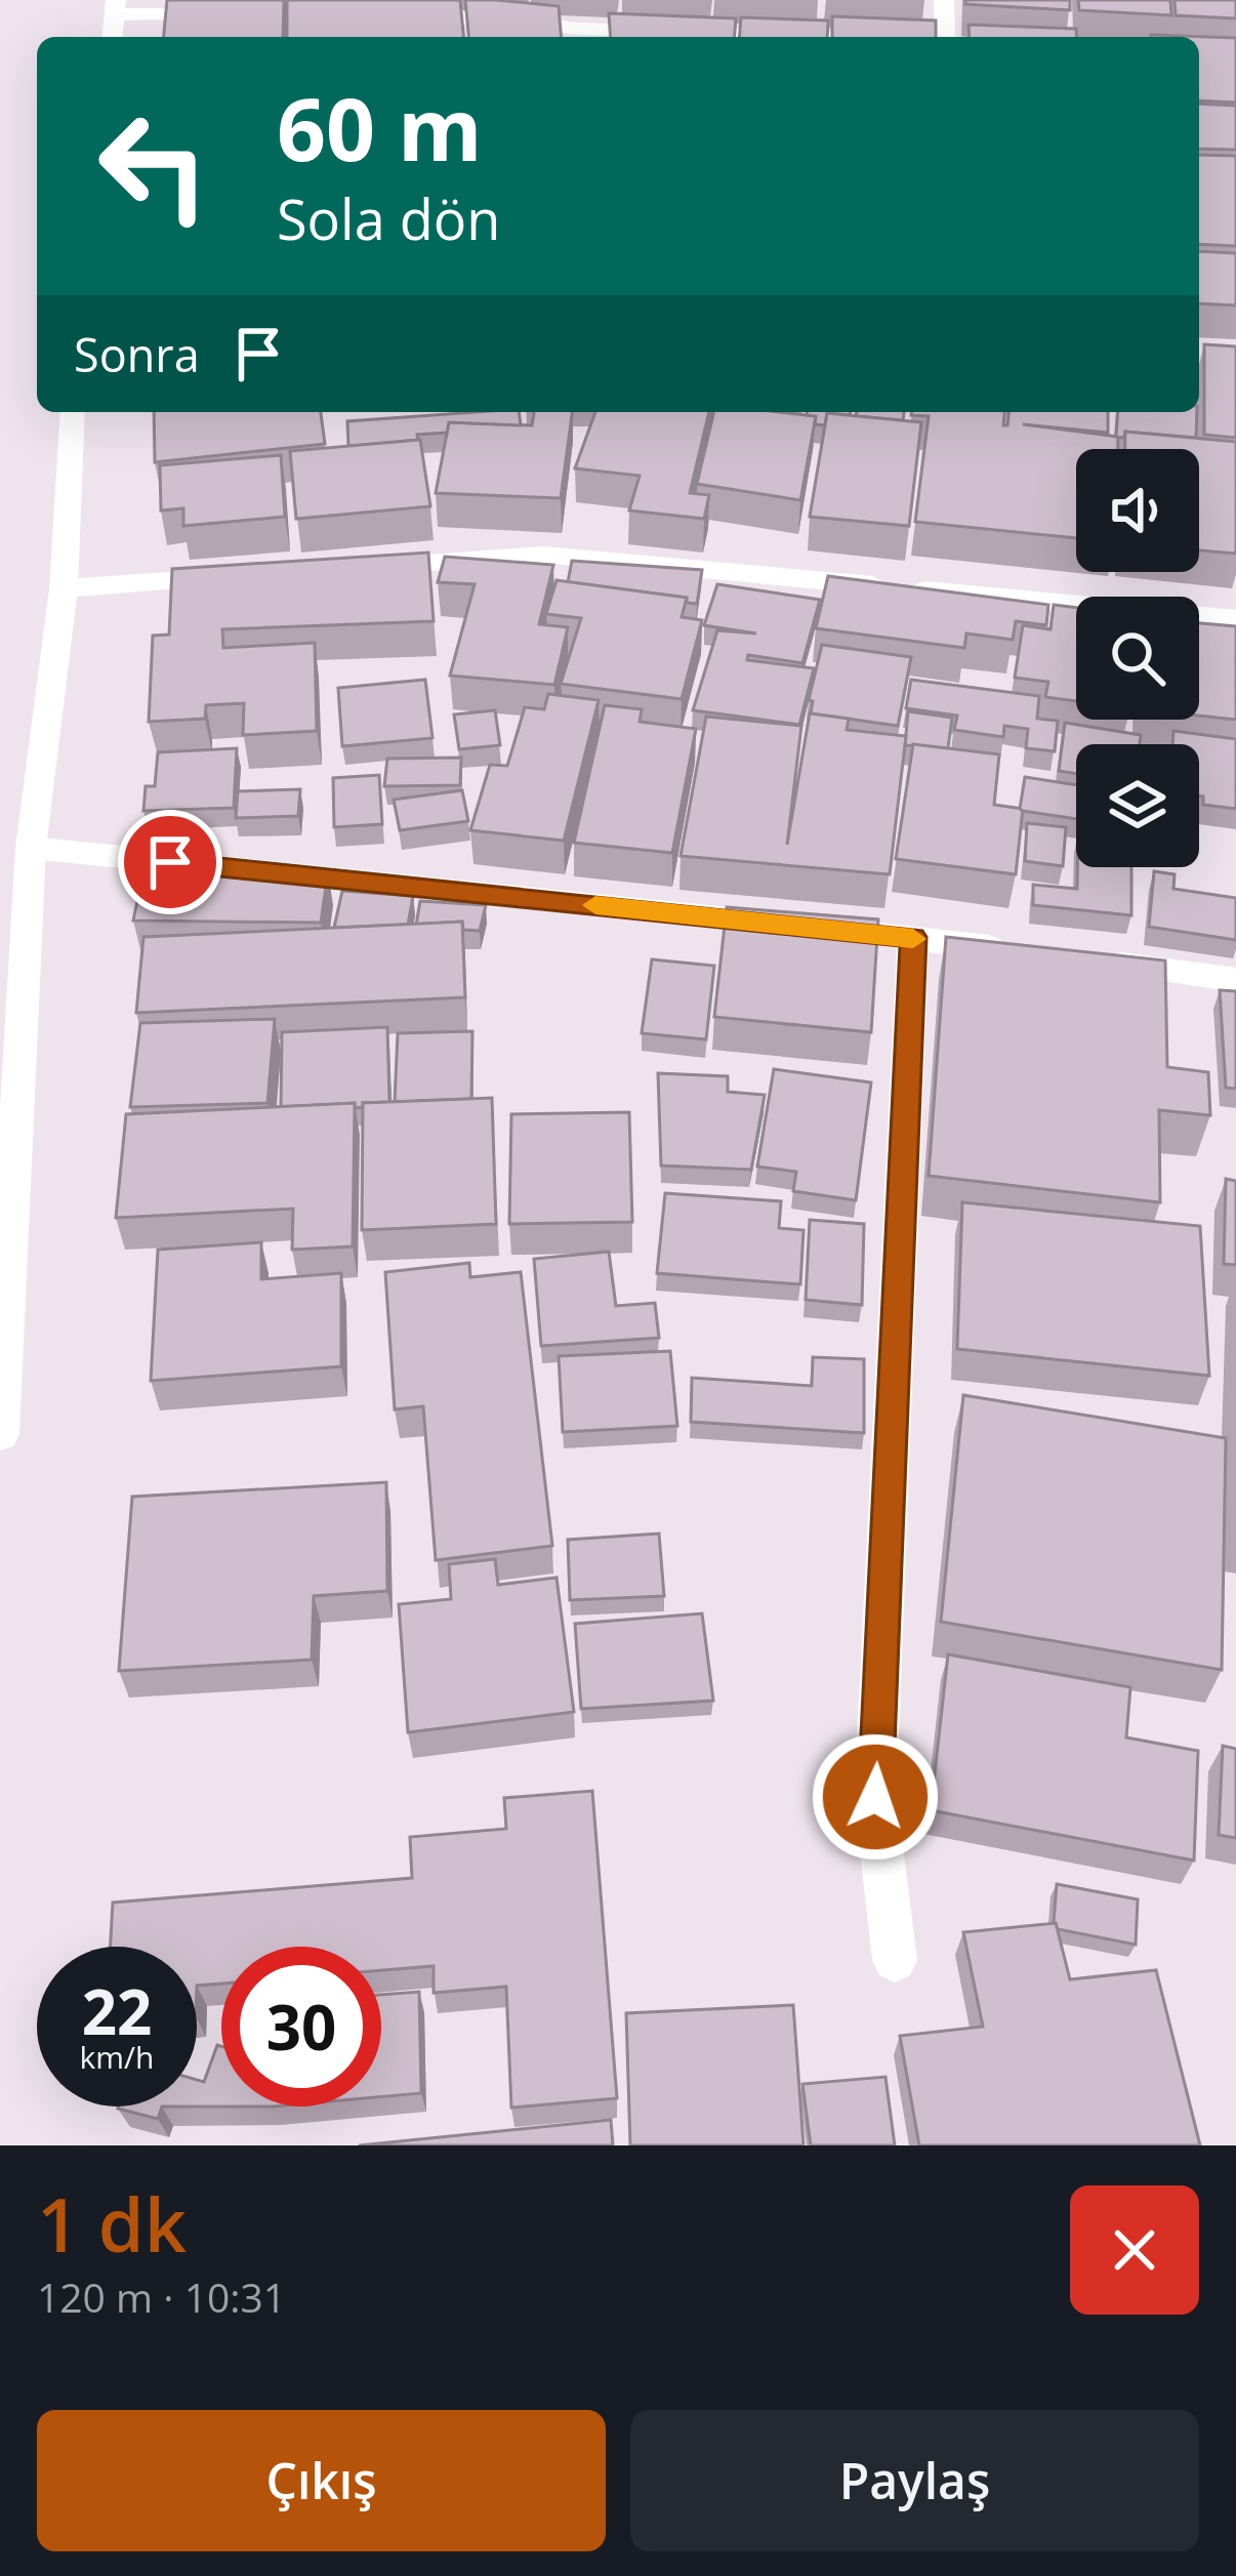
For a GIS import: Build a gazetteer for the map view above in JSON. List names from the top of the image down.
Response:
{
  "page": {
    "turn": ["60 m", "Sola dön"],
    "then": "Sonra",
    "speed": "22 km/h",
    "limit": "30",
    "heading": ["1 dk", "120 m · 10:31"],
    "buttons": ["Çıkış", "Paylaş"]
  }
}
